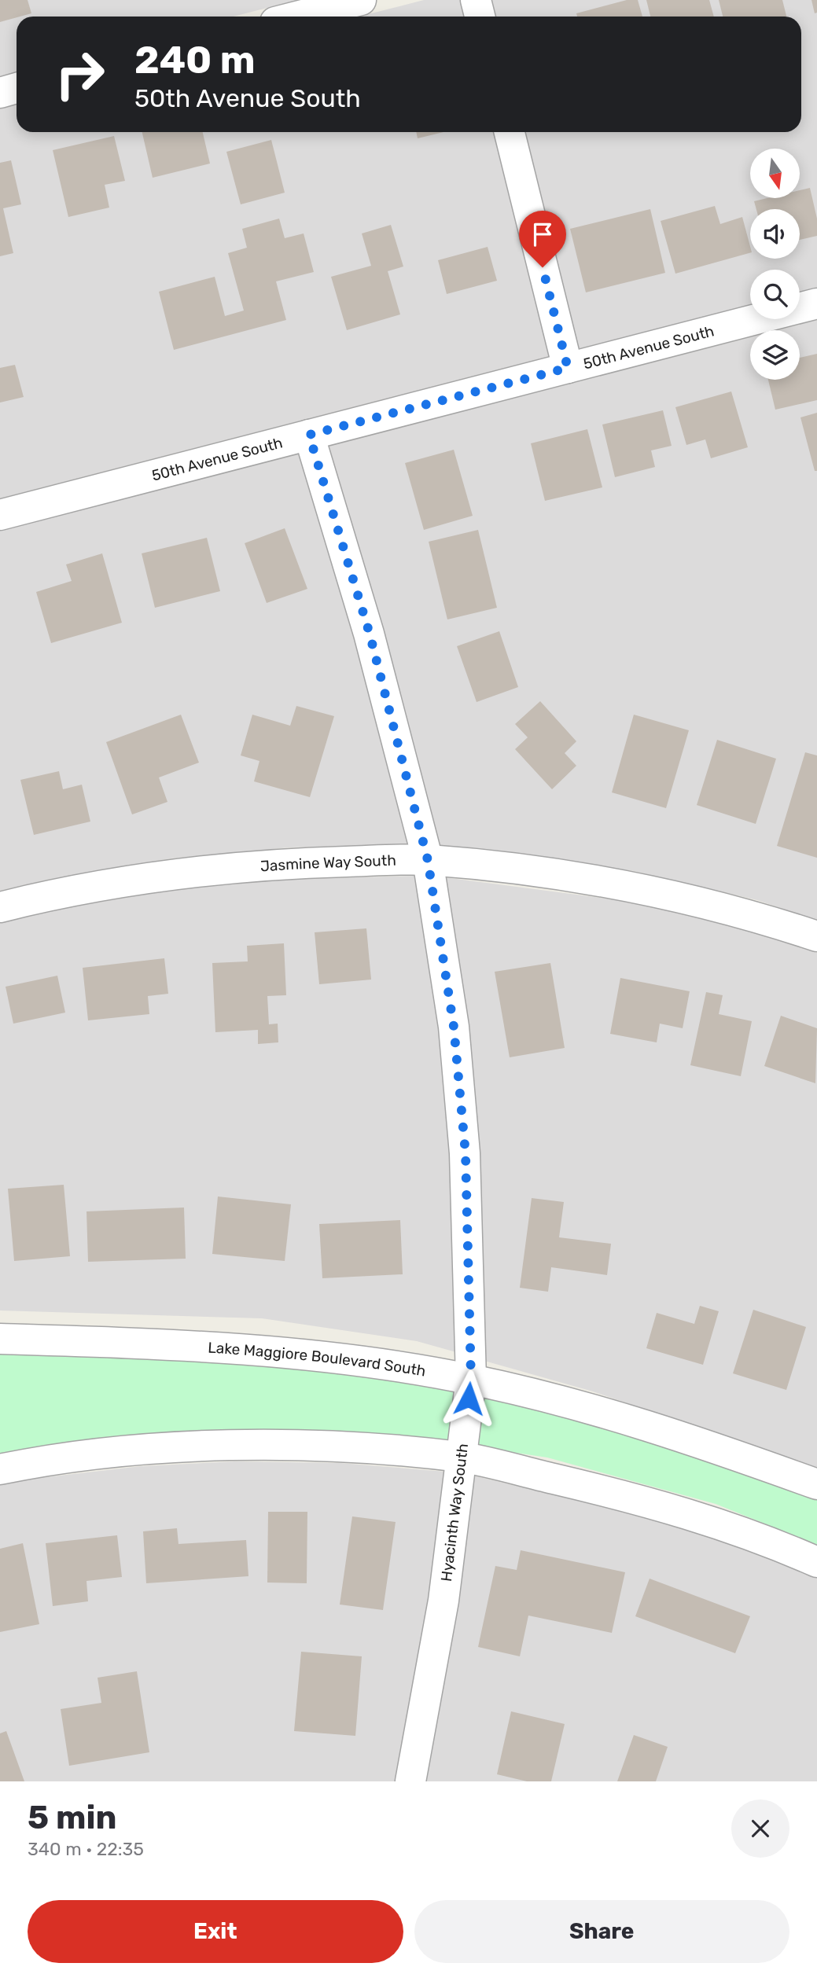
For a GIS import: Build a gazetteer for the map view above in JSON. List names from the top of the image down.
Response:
{
  "streets": {
    "street": [
      "50th Avenue South",
      "Jasmine Way South",
      "Lake Maggiore Boulevard South",
      "Hyacinth Way South"
    ]
  },
  "crossings": [
    ["50th Avenue South", "Hyacinth Way South"],
    ["Jasmine Way South", "Hyacinth Way South"],
    ["Lake Maggiore Boulevard South", "Hyacinth Way South"]
  ],
  "north": "bottom",
  "page": {
    "turn": ["240 m", "50th Avenue South"],
    "heading": ["5 min", "340 m · 22:35"],
    "buttons": ["Exit", "Share"]
  }
}
